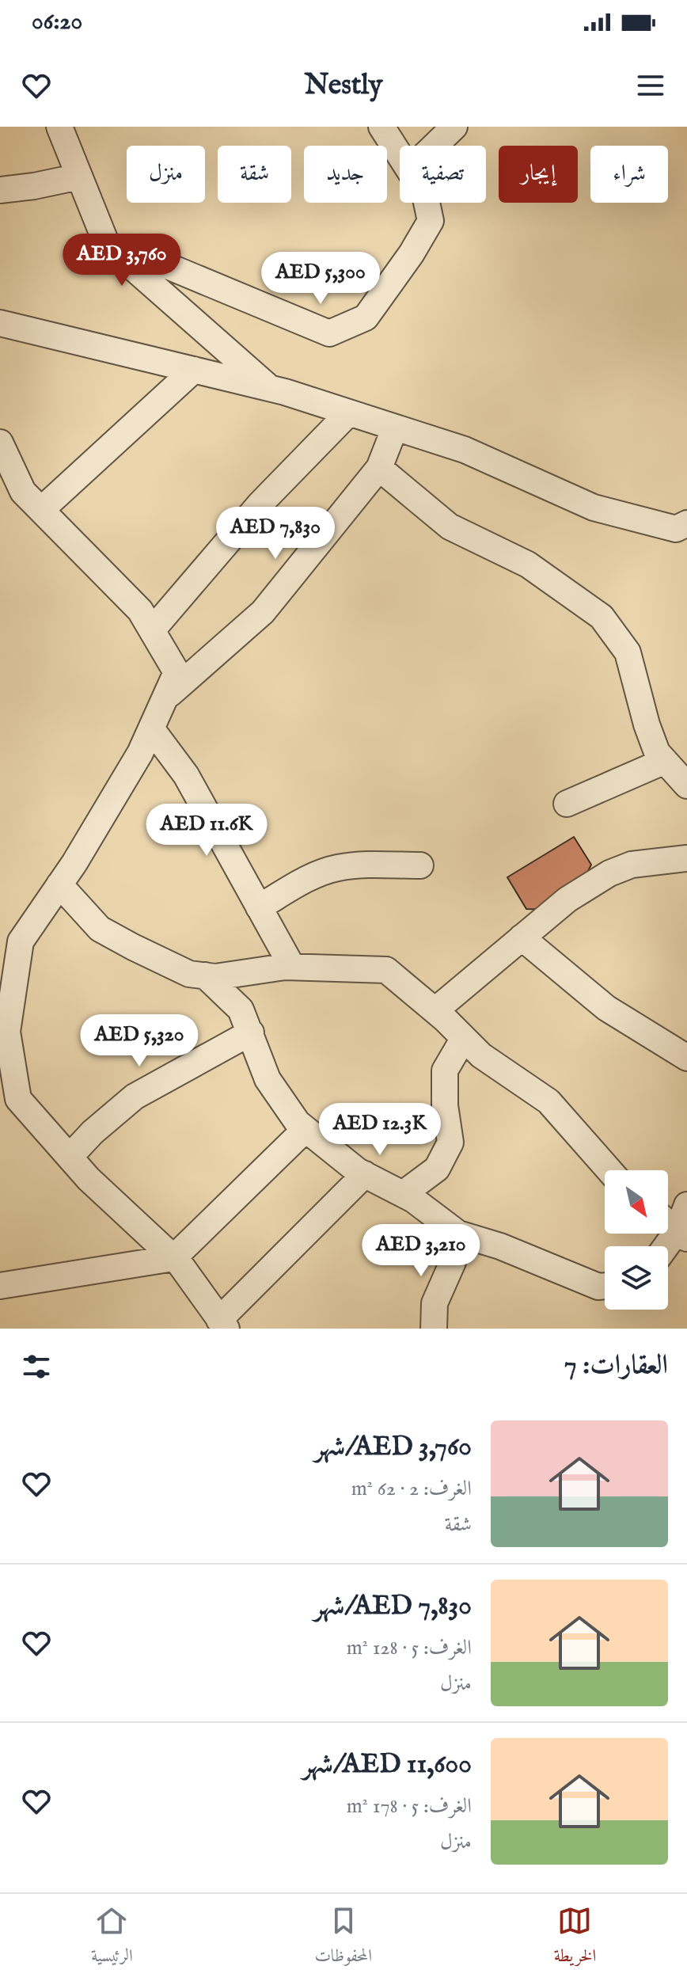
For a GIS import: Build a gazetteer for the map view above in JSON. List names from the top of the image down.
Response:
{
  "north": "bottom right",
  "page": {
    "status": "06:20",
    "header": "Nestly",
    "chip": [
      "شراء",
      "إيجار",
      "تصفية",
      "جديد",
      "شقة",
      "منزل"
    ],
    "price": [
      "AED 3,760",
      "AED 5,300",
      "AED 7,830",
      "AED 11.6K",
      "AED 5,320",
      "AED 12.3K",
      "AED 3,210"
    ],
    "heading": "العقارات: 7",
    "list": [
      {
        "name": "AED 3,760/شهر",
        "note": "الغرف: 2 · 62 m² · شقة"
      },
      {
        "name": "AED 7,830/شهر",
        "note": "الغرف: 5 · 128 m² · منزل"
      },
      {
        "name": "AED 11,600/شهر",
        "note": "الغرف: 5 · 178 m² · منزل"
      }
    ],
    "tabs": ["الخريطة", "المحفوظات", "الرئيسية"]
  }
}
